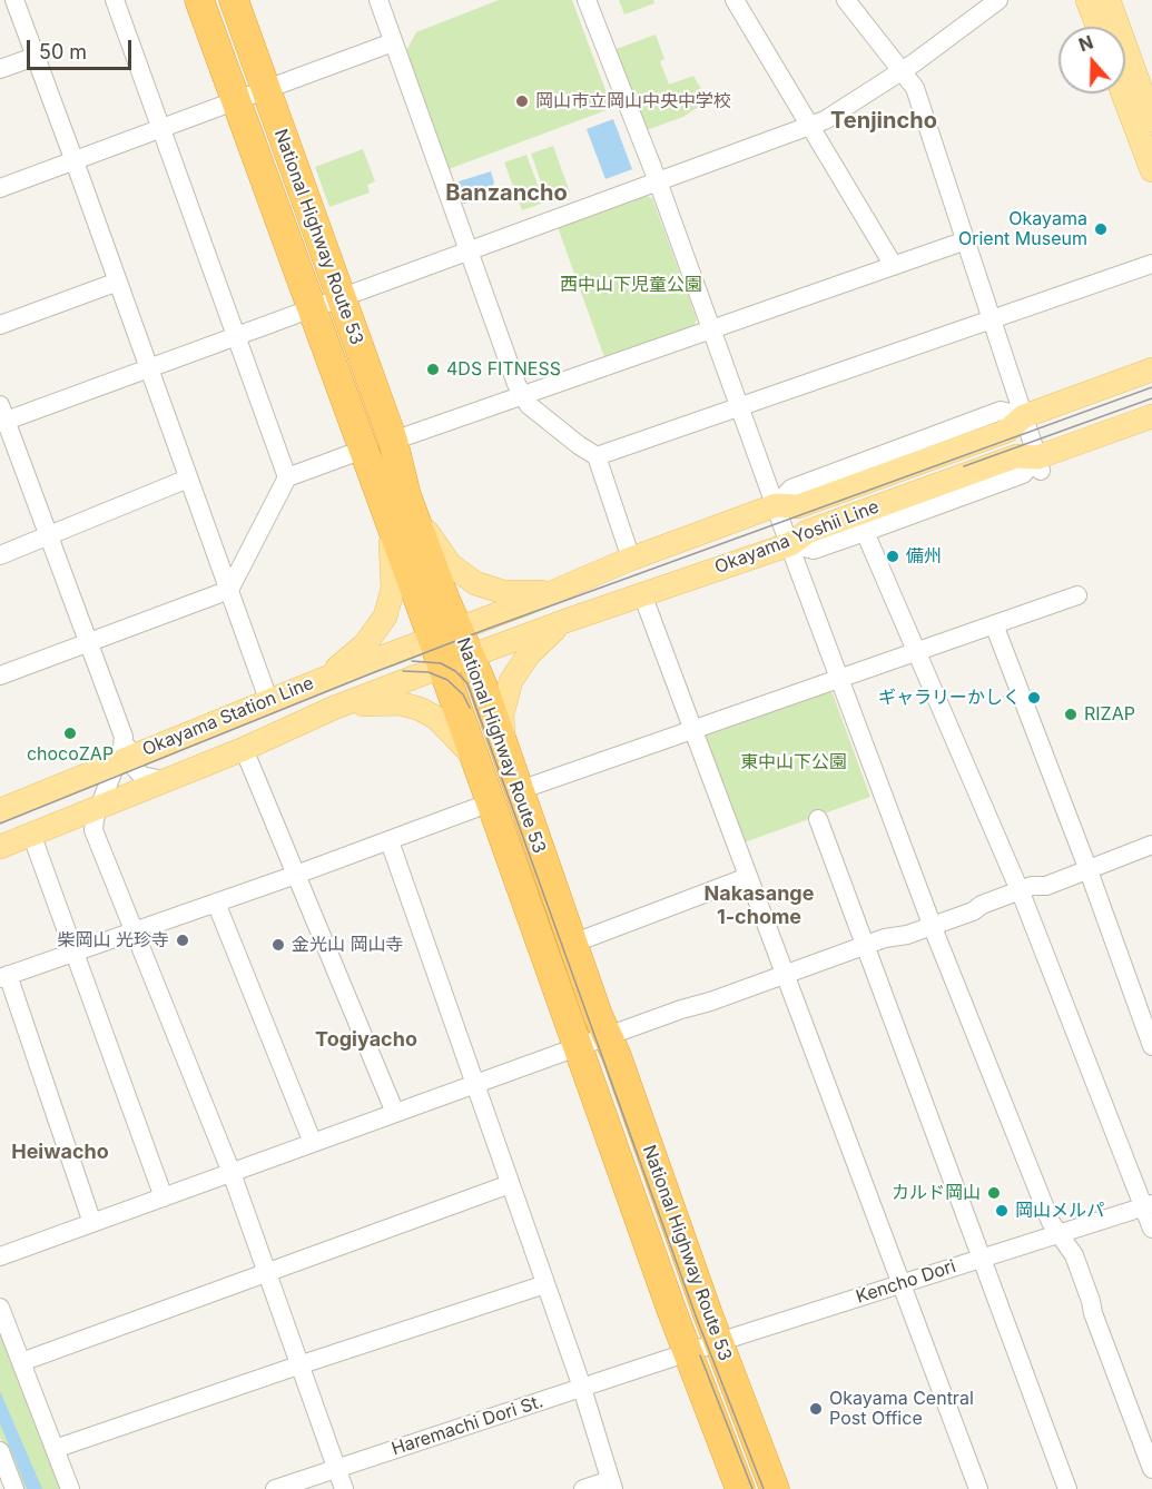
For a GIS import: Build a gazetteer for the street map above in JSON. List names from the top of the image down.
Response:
{
  "streets": {
    "highway": ["National Highway Route 53"],
    "main road": ["Okayama Yoshii Line", "Okayama Station Line"],
    "street": ["Kencho Dori", "Haremachi Dori St."]
  },
  "crossings": [
    ["National Highway Route 53", "Okayama Yoshii Line"],
    ["National Highway Route 53", "Okayama Station Line"],
    ["National Highway Route 53", "Kencho Dori"],
    ["Okayama Yoshii Line", "Okayama Station Line"],
    ["Kencho Dori", "Haremachi Dori St."]
  ],
  "districts": [
    "Tenjincho",
    "Banzancho",
    "Nakasange 1-chome",
    "Togiyacho",
    "Heiwacho"
  ],
  "parks": ["西中山下児童公園", "東中山下公園"],
  "places": [
    "岡山市立岡山中央中学校",
    "Okayama Orient Museum",
    "4DS FITNESS",
    "備州",
    "ギャラリーかしく",
    "RIZAP",
    "chocoZAP",
    "柴岡山 光珍寺",
    "金光山 岡山寺",
    "カルド岡山",
    "岡山メルパ",
    "Okayama Central Post Office"
  ],
  "scale_bar": "50 m",
  "north": "top"
}
